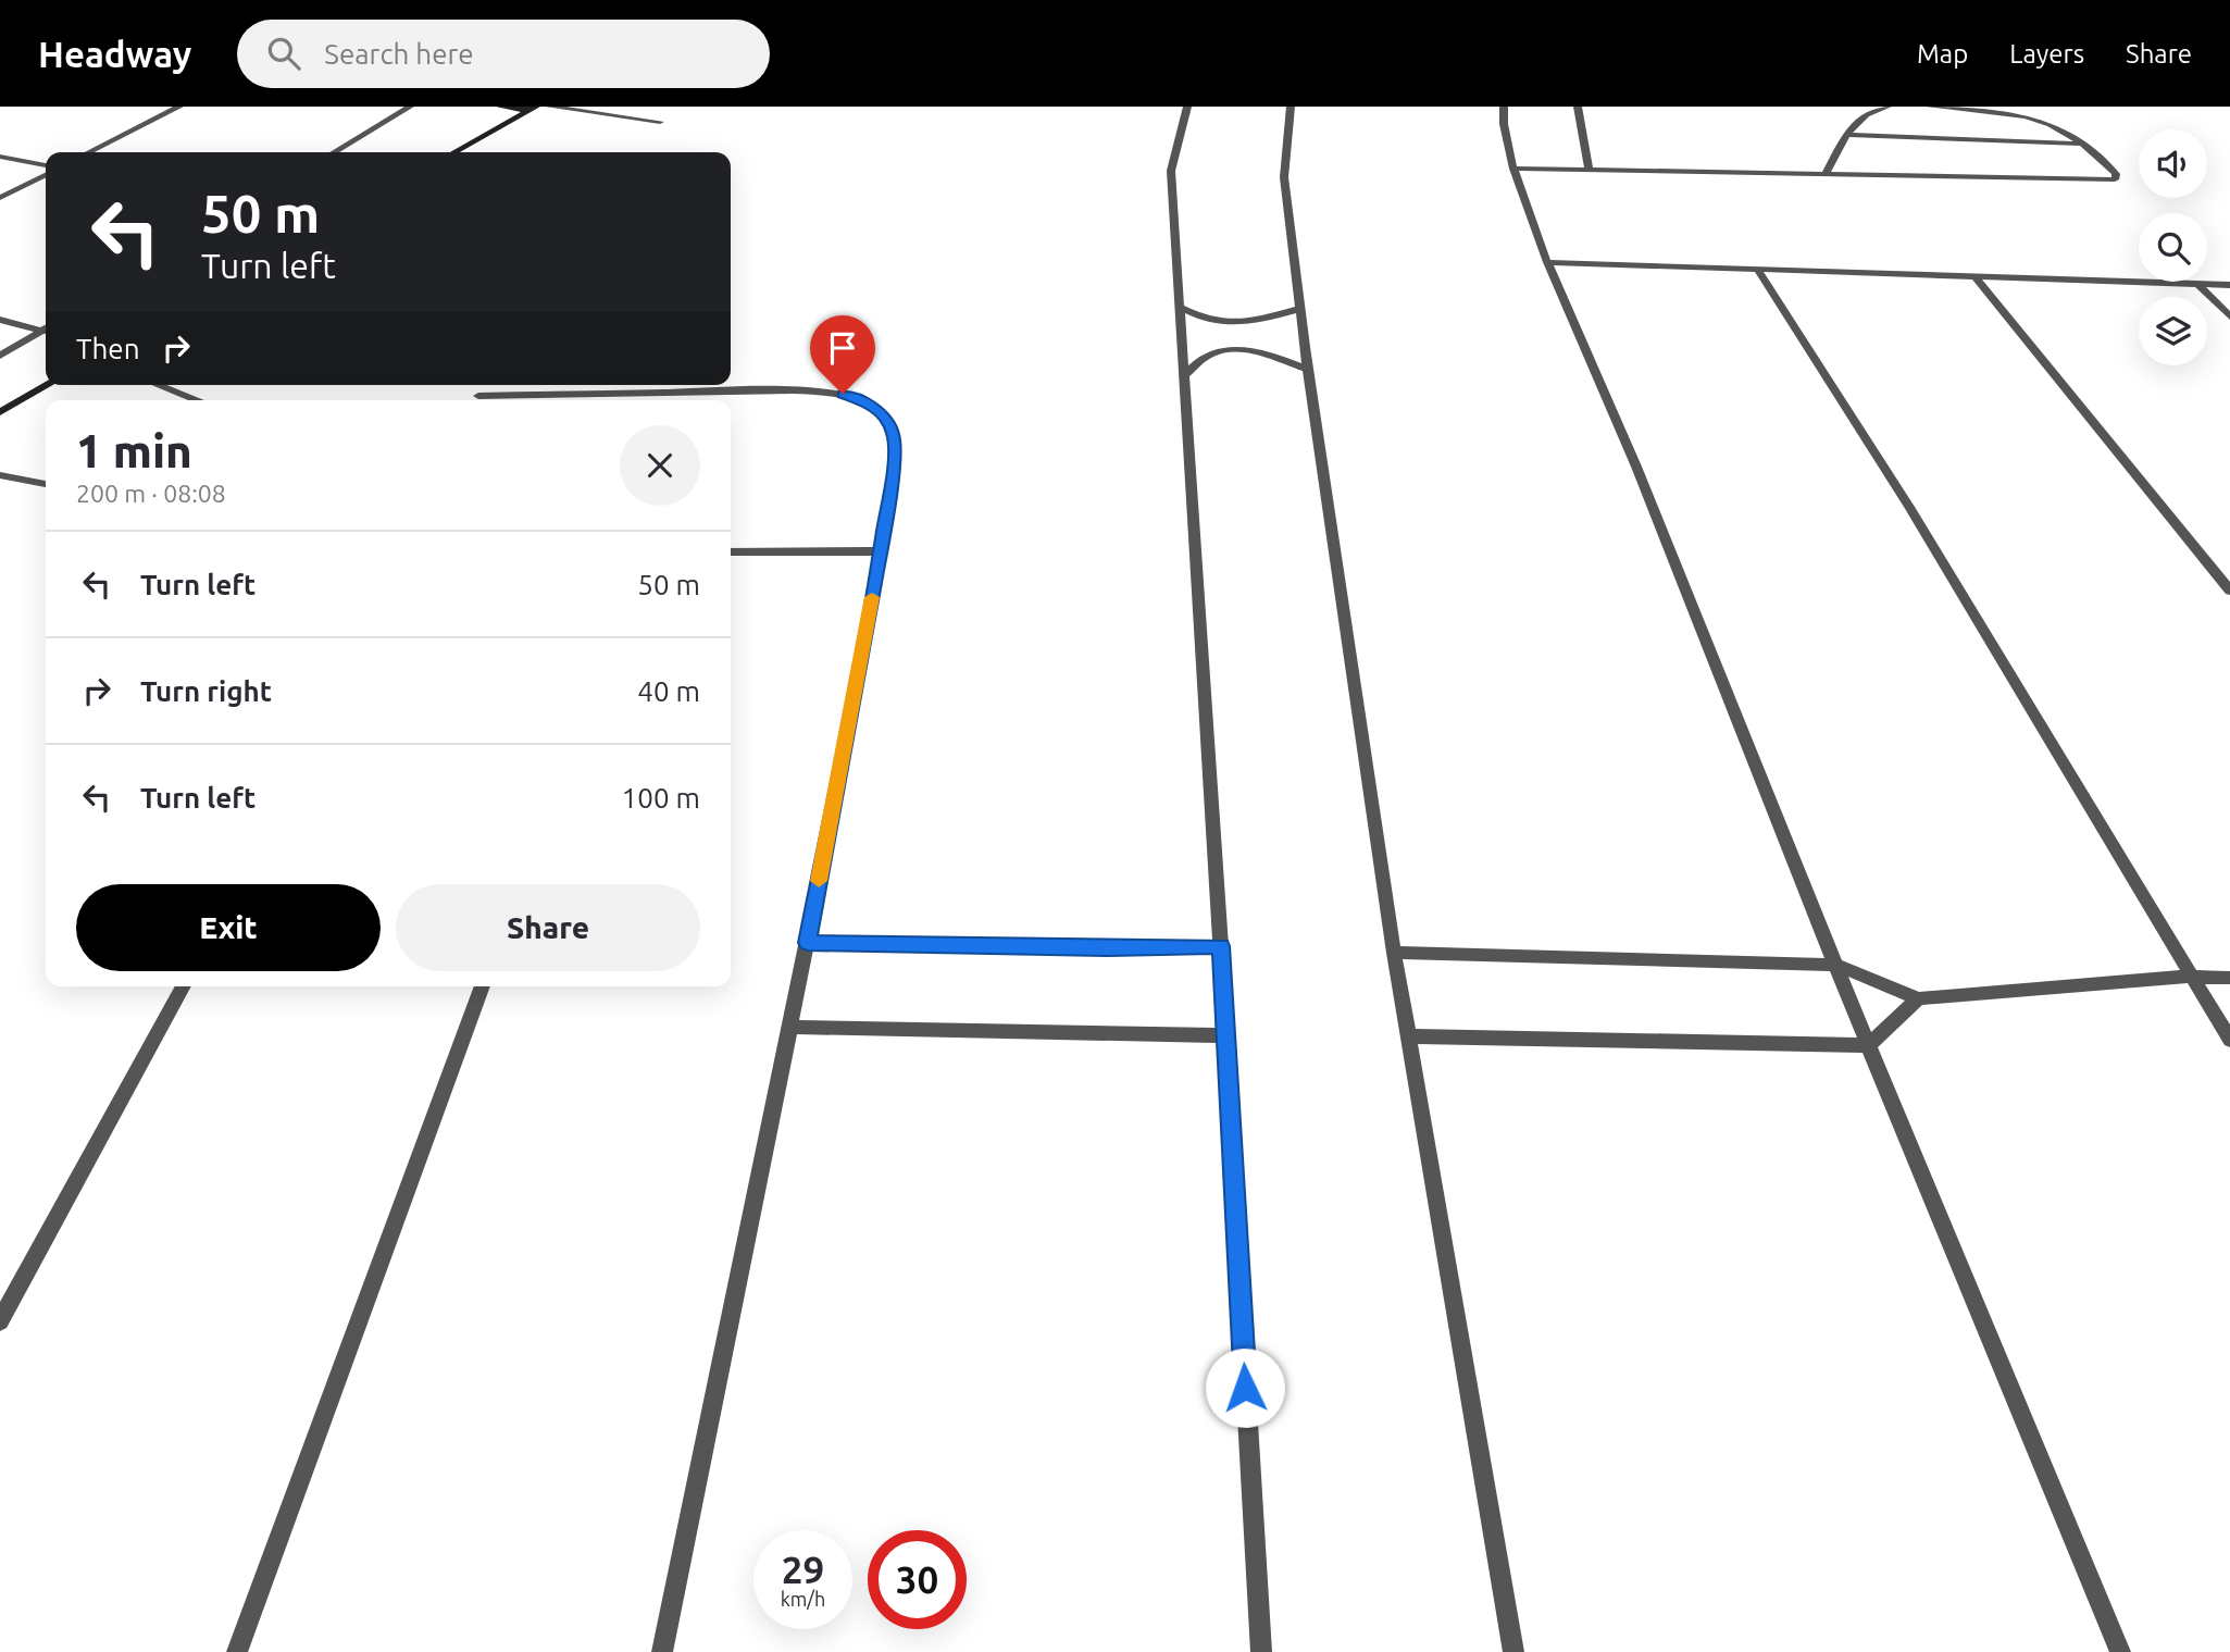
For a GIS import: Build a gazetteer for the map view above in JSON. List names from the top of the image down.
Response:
{
  "page": {
    "header": "Headway",
    "search": "Search here",
    "nav": ["Map", "Layers", "Share"],
    "turn": ["50 m", "Turn left"],
    "then": "Then",
    "heading": ["1 min", "200 m · 08:08"],
    "list": [
      {
        "name": "Turn left",
        "value": "50 m"
      },
      {
        "name": "Turn right",
        "value": "40 m"
      },
      {
        "name": "Turn left",
        "value": "100 m"
      }
    ],
    "buttons": ["Exit", "Share"],
    "speed": "29 km/h",
    "limit": "30"
  }
}
